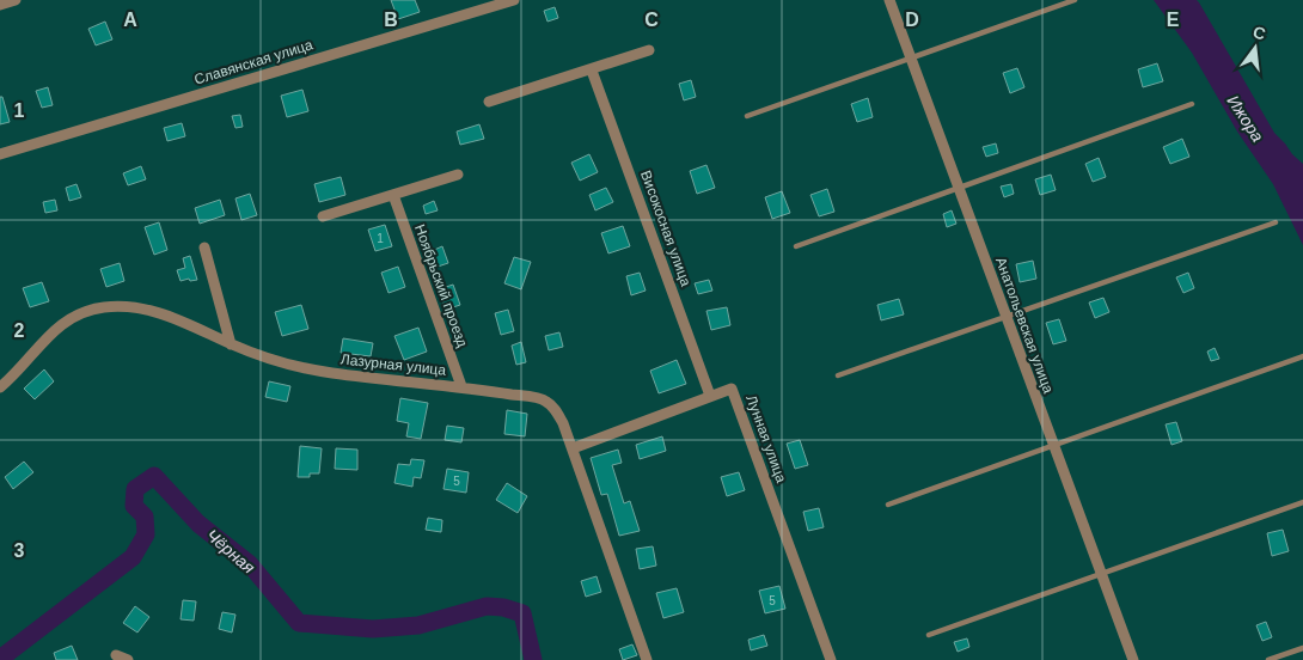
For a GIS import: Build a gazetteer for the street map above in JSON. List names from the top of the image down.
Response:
{
  "streets": {
    "street": [
      "Славянская улица",
      "Високосная улица",
      "Ноябрьский проезд",
      "Анатольевская улица",
      "Лазурная улица",
      "Лунная улица"
    ]
  },
  "crossings": [
    ["Високосная улица", "Лунная улица"],
    ["Ноябрьский проезд", "Лазурная улица"],
    ["Лазурная улица", "Лунная улица"]
  ],
  "water": ["Ижора", "Чёрная"],
  "house_numbers": ["1", "5", "5"],
  "north": "top",
  "grid": {
    "columns": [
      "A",
      "B",
      "C",
      "D",
      "E"
    ],
    "rows": ["1", "2", "3"]
  }
}
